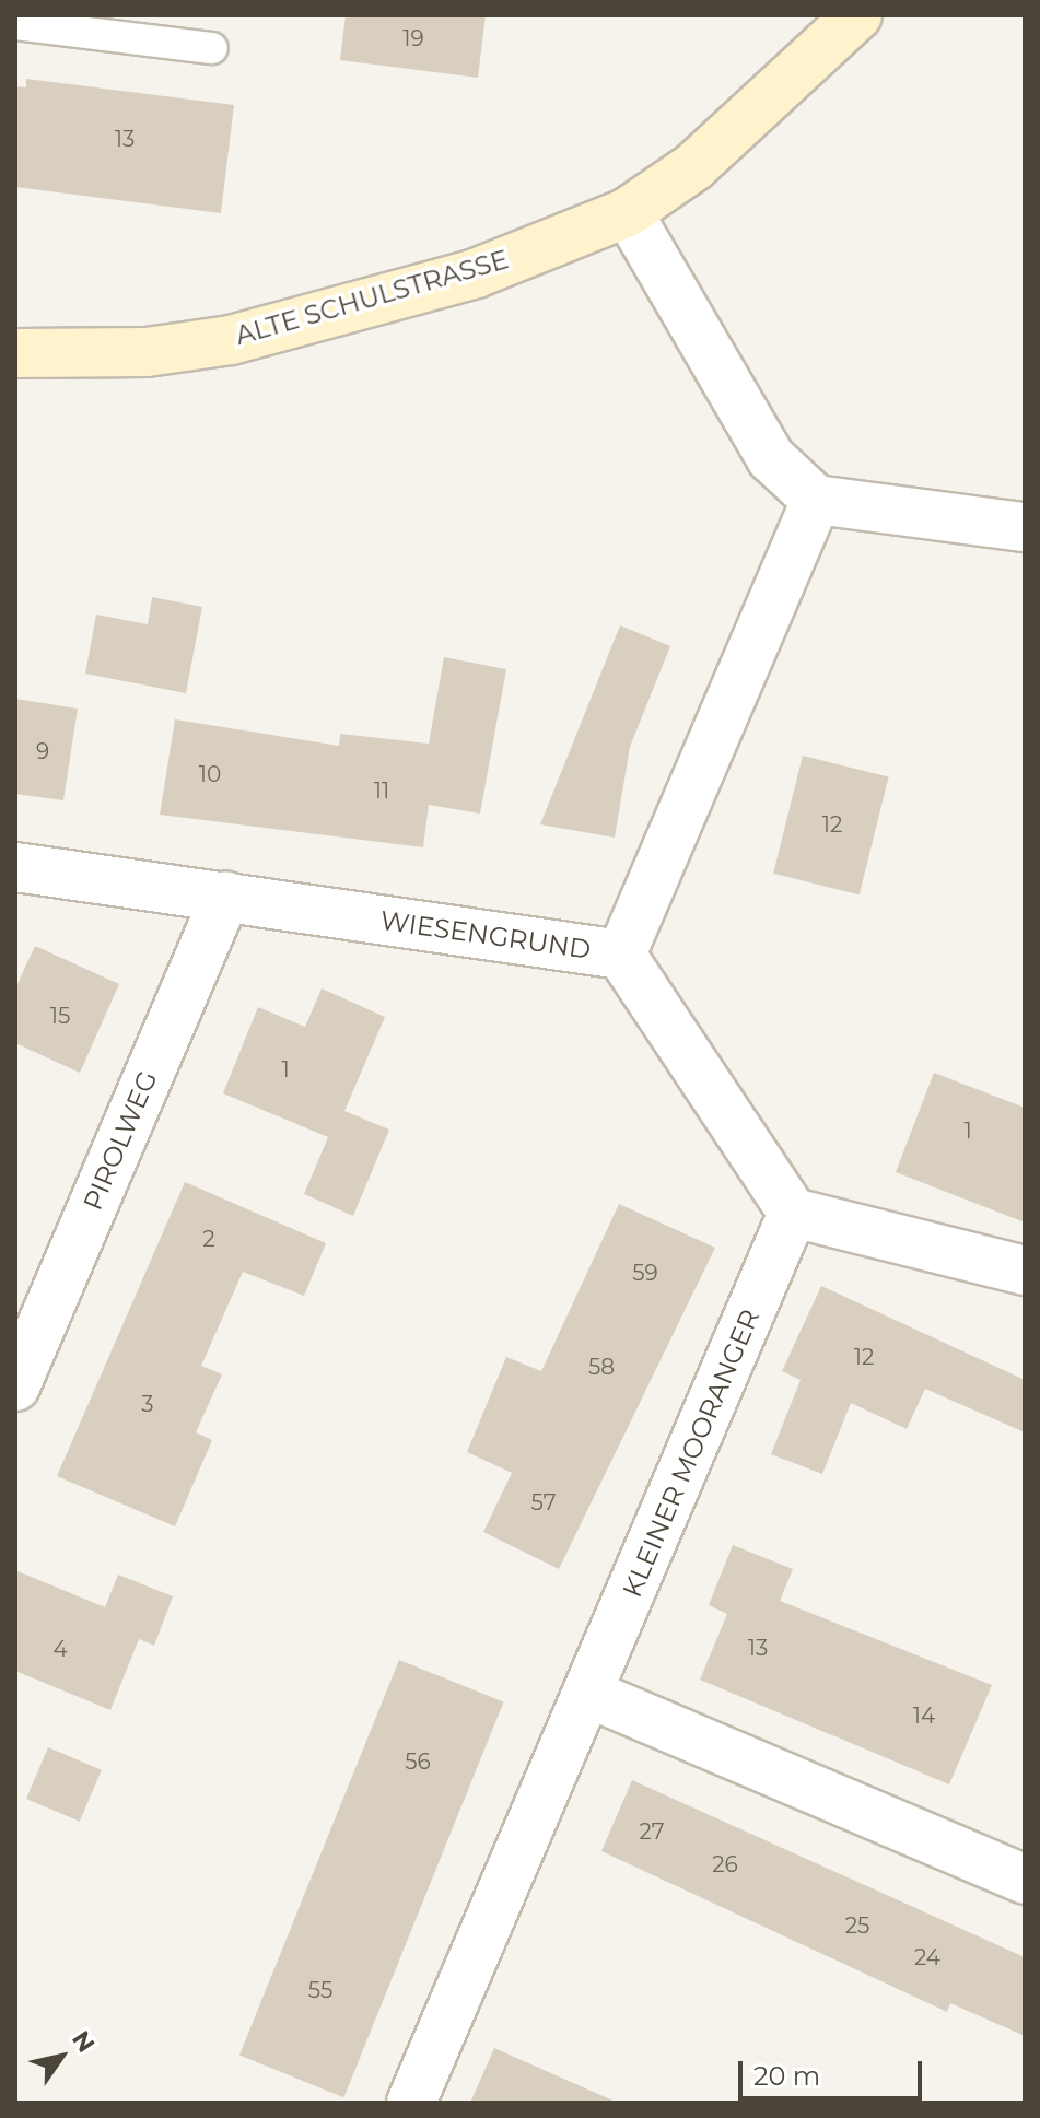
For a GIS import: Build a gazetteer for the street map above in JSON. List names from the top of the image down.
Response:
{
  "streets": {
    "street": [
      "ALTE SCHULSTRASSE",
      "WIESENGRUND",
      "PIROLWEG",
      "KLEINER MOORANGER"
    ]
  },
  "crossings": [
    ["WIESENGRUND", "PIROLWEG"]
  ],
  "house_numbers": [
    "19",
    "13",
    "9",
    "10",
    "11",
    "12",
    "15",
    "1",
    "1",
    "2",
    "59",
    "12",
    "58",
    "3",
    "57",
    "13",
    "4",
    "14",
    "56",
    "27",
    "26",
    "25",
    "24",
    "55"
  ],
  "scale_bar": "20 m",
  "north": "top right"
}
